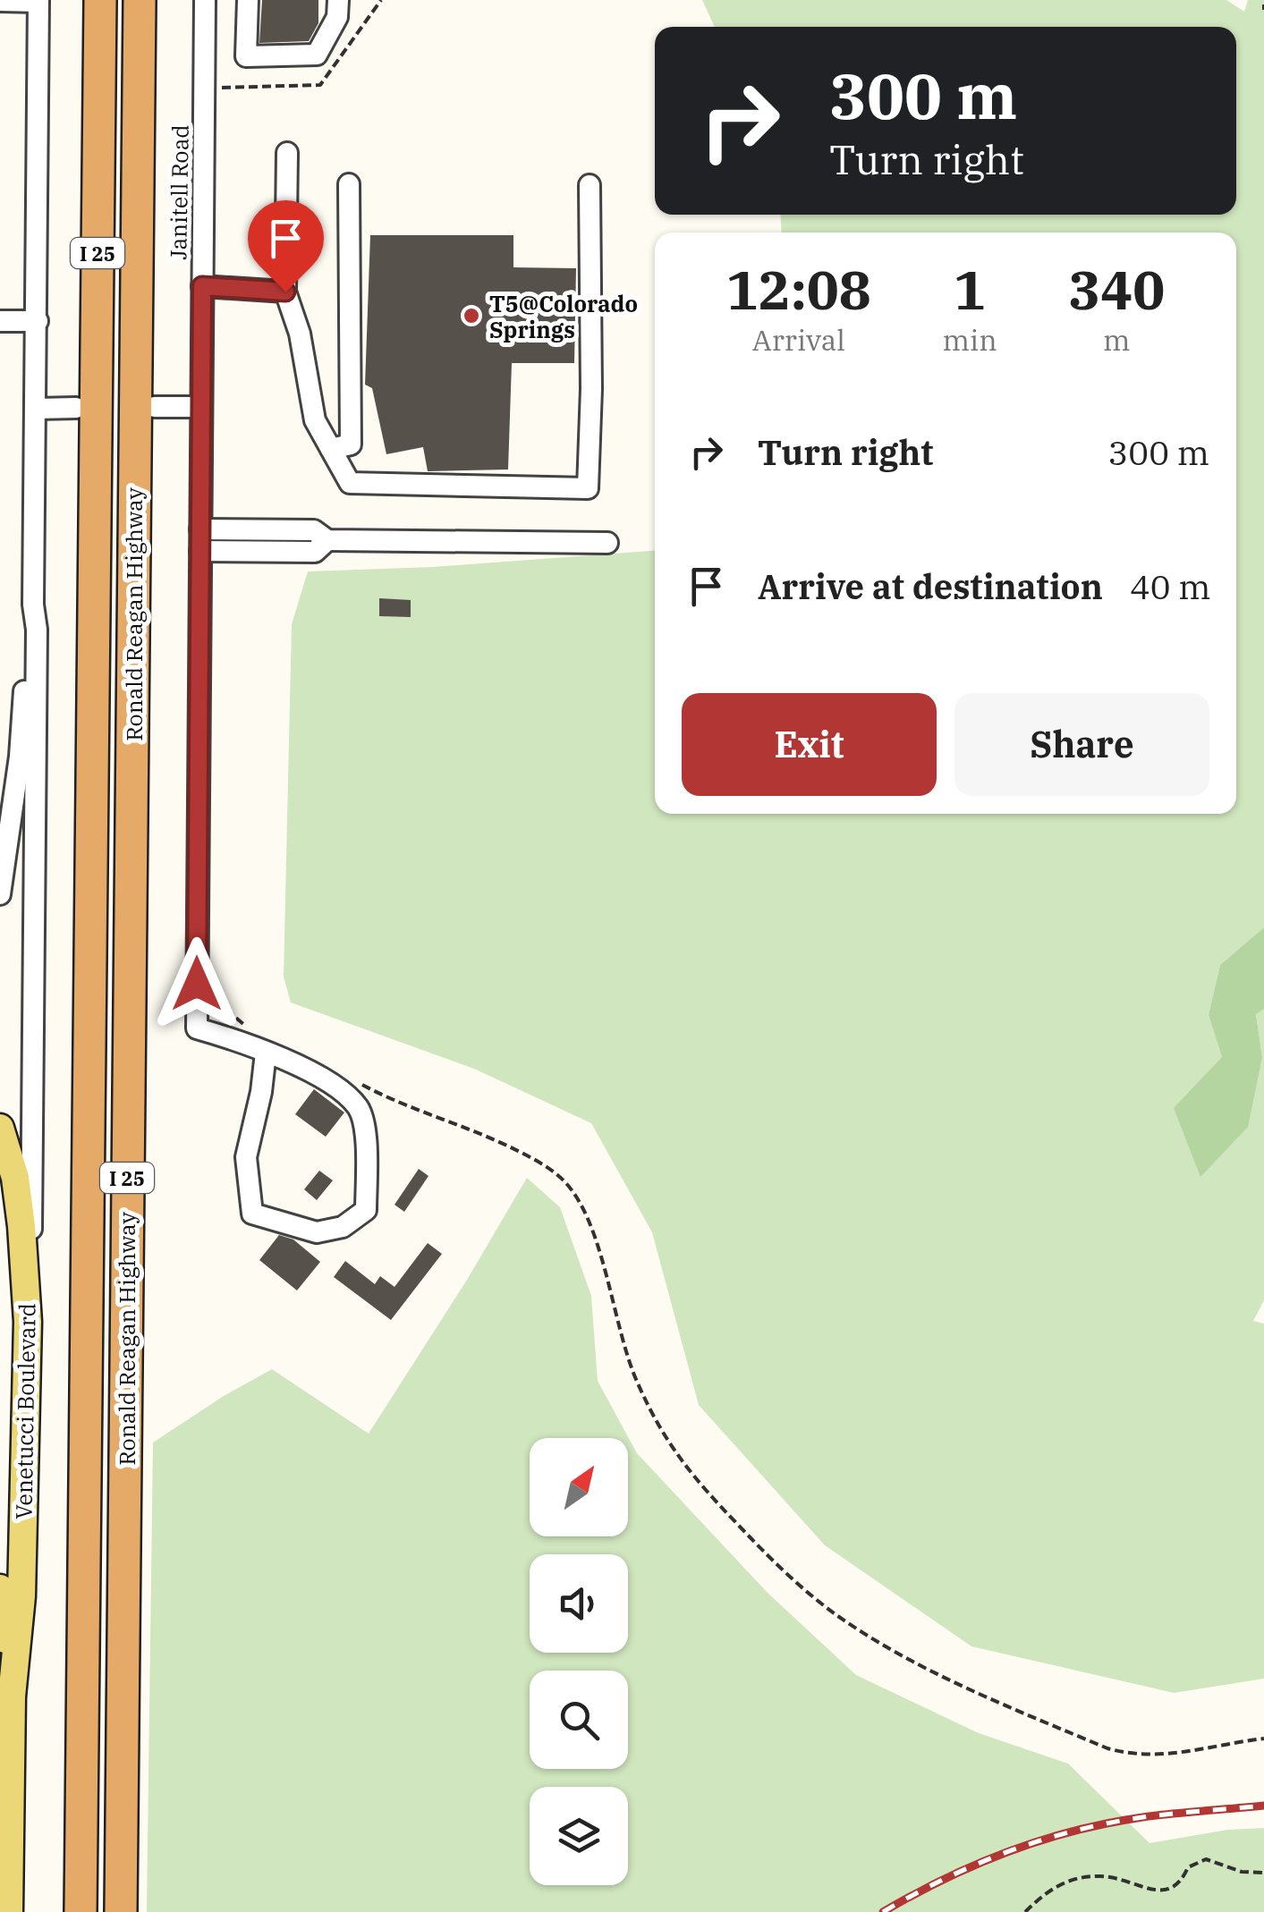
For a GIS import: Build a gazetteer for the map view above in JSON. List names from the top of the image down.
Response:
{
  "streets": {
    "highway": ["I 25", "Ronald Reagan Highway"],
    "main road": ["Venetucci Boulevard"],
    "street": ["Janitell Road"]
  },
  "places": ["T5@Colorado Springs"],
  "north": "top right",
  "page": {
    "turn": ["300 m", "Turn right"],
    "eta": [
      "12:08",
      "Arrival",
      "1",
      "min",
      "340",
      "m"
    ],
    "list": [
      {
        "name": "Turn right",
        "value": "300 m"
      },
      {
        "name": "Arrive at destination",
        "value": "40 m"
      }
    ],
    "buttons": ["Exit", "Share"]
  }
}
